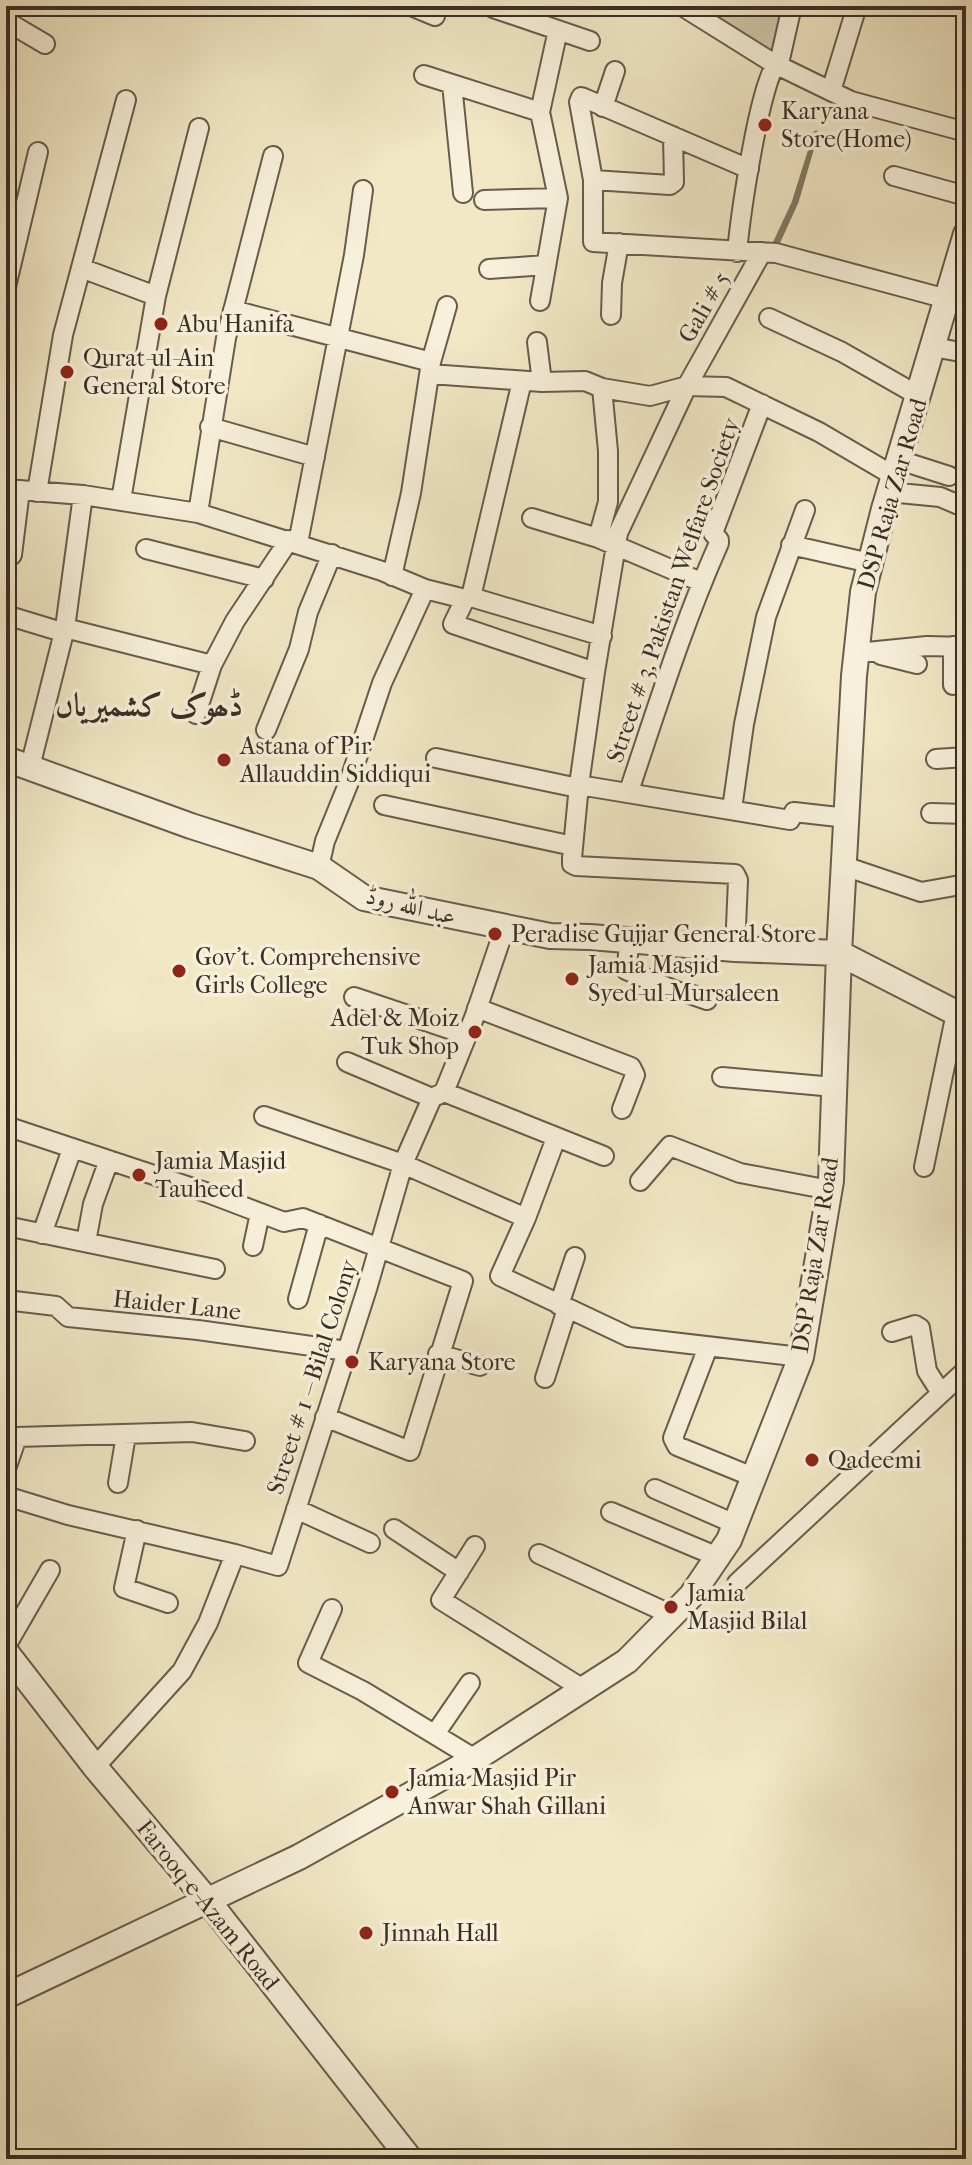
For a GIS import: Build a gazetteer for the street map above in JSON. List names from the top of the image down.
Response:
{
  "streets": {
    "street": [
      "Gali # 5",
      "DSP Raja Zar Road",
      "Street # 3, Pakistan Welfare Society",
      "عبد اللہ روڈ",
      "Haider Lane",
      "Street # 1 -- Bilal Colony",
      "Farooq-e-Azam Road"
    ]
  },
  "crossings": [
    ["DSP Raja Zar Road", "عبد اللہ روڈ"],
    ["DSP Raja Zar Road", "Farooq-e-Azam Road"],
    ["عبد اللہ روڈ", "Street # 1 -- Bilal Colony"],
    ["Haider Lane", "Street # 1 -- Bilal Colony"]
  ],
  "districts": ["ڈھوک کشمیریاں"],
  "places": [
    "Karyana Store(Home)",
    "Abu Hanifa",
    "Qurat-ul-Ain General Store",
    "Astana of Pir Allauddin Siddiqui",
    "Peradise Gujjar General Store",
    "Gov't. Comprehensive Girls College",
    "Jamia Masjid Syed-ul-Mursaleen",
    "Adel & Moiz Tuk Shop",
    "Jamia Masjid Tauheed",
    "Karyana Store",
    "Qadeemi",
    "Jamia Masjid Bilal",
    "Jamia Masjid Pir Anwar Shah Gillani",
    "Jinnah Hall"
  ]
}
